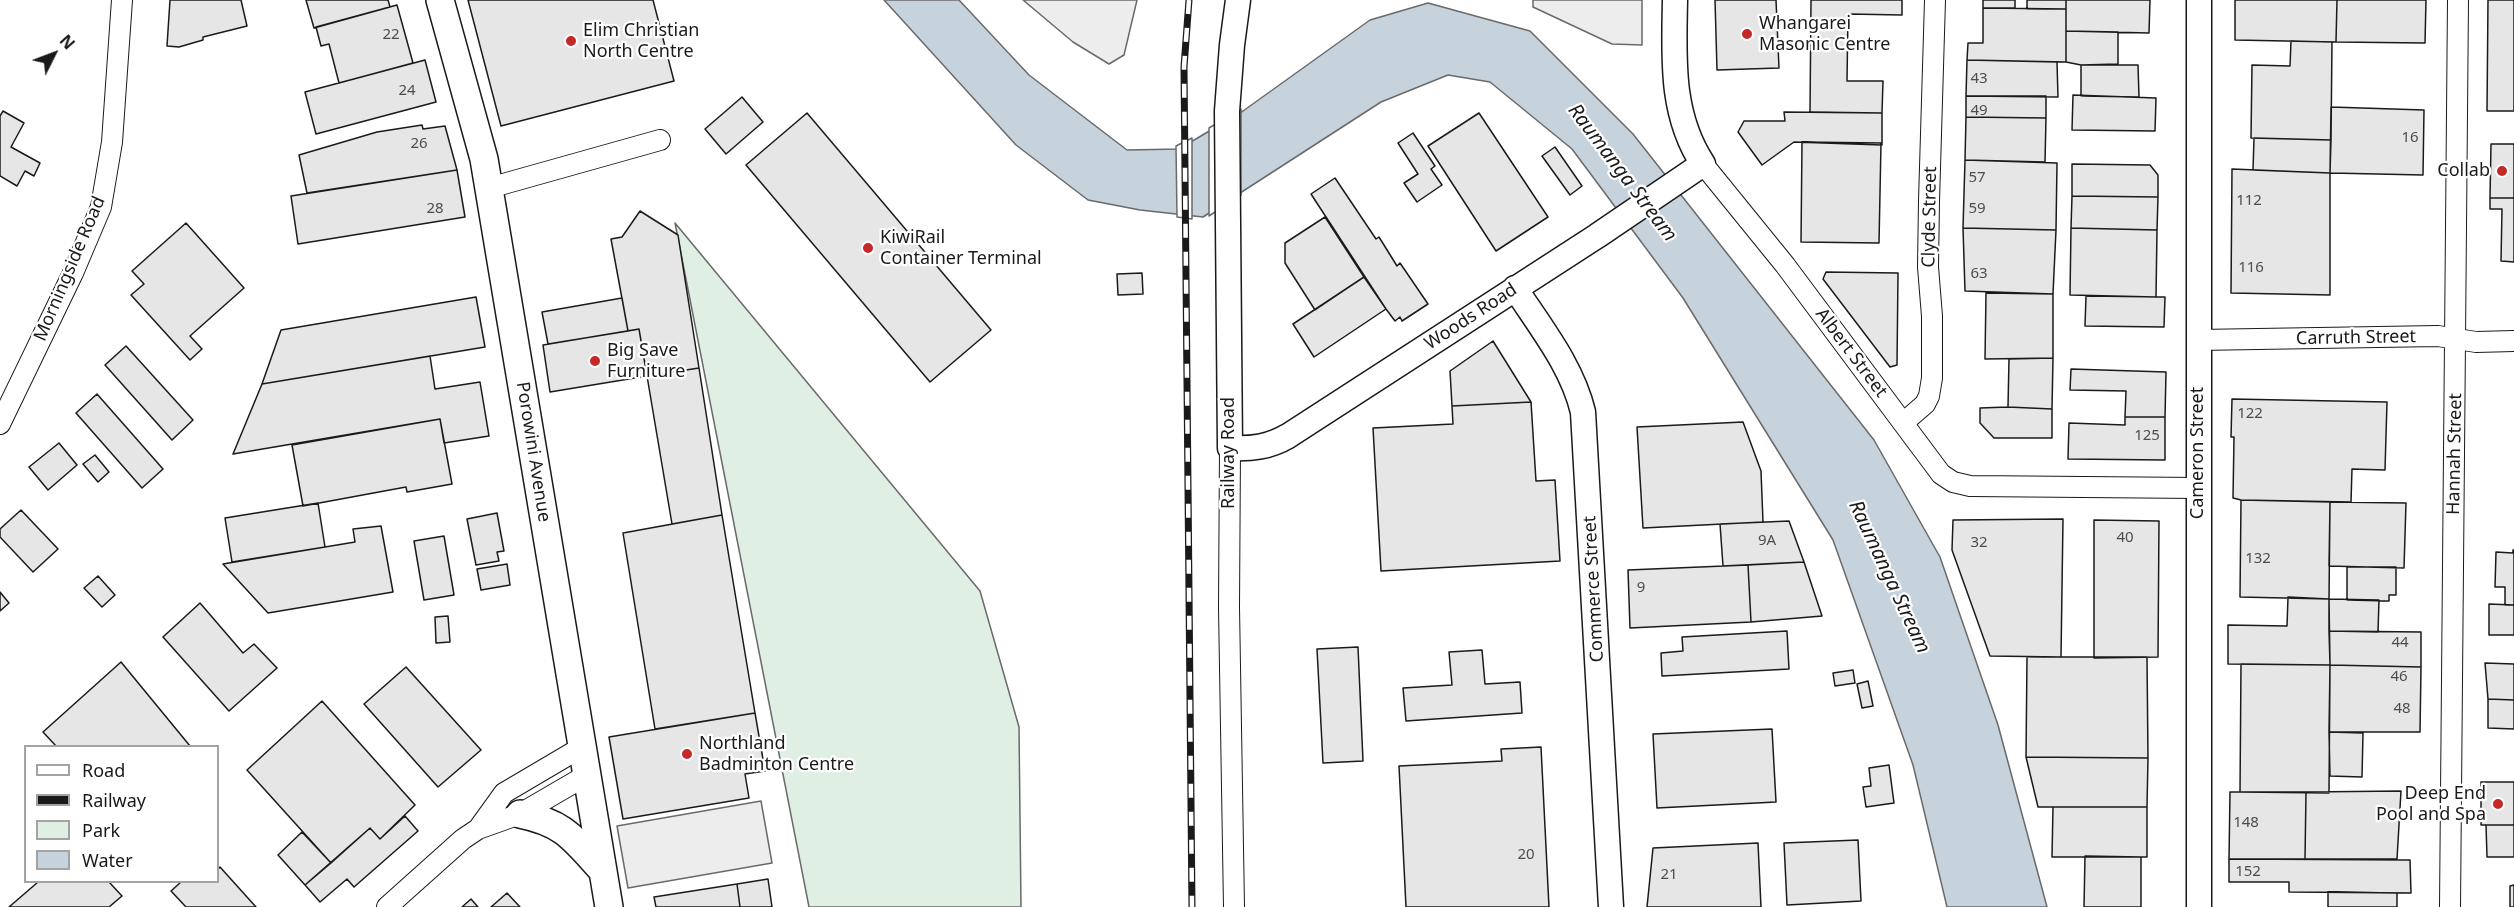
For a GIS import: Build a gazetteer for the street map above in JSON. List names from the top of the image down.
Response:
{
  "streets": {
    "main road": ["Porowini Avenue"],
    "street": [
      "Clyde Street",
      "Morningside Road",
      "Woods Road",
      "Carruth Street",
      "Albert Street",
      "Railway Road",
      "Cameron Street",
      "Hannah Street",
      "Commerce Street"
    ]
  },
  "crossings": [
    ["Clyde Street", "Albert Street"],
    ["Woods Road", "Albert Street"],
    ["Woods Road", "Railway Road"],
    ["Woods Road", "Commerce Street"],
    ["Carruth Street", "Cameron Street"],
    ["Carruth Street", "Hannah Street"],
    ["Albert Street", "Cameron Street"]
  ],
  "water": ["Raumanga Stream"],
  "places": [
    "Whangarei Masonic Centre",
    "Elim Christian North Centre",
    "Collab",
    "KiwiRail Container Terminal",
    "Big Save Furniture",
    "Northland Badminton Centre",
    "Deep End Pool and Spa"
  ],
  "house_numbers": [
    "22",
    "43",
    "24",
    "49",
    "16",
    "26",
    "57",
    "112",
    "28",
    "59",
    "116",
    "63",
    "122",
    "125",
    "40",
    "9A",
    "32",
    "132",
    "9",
    "44",
    "46",
    "48",
    "148",
    "20",
    "152",
    "21"
  ],
  "legend": [
    "Road",
    "Railway",
    "Park",
    "Water"
  ],
  "north": "top right"
}
